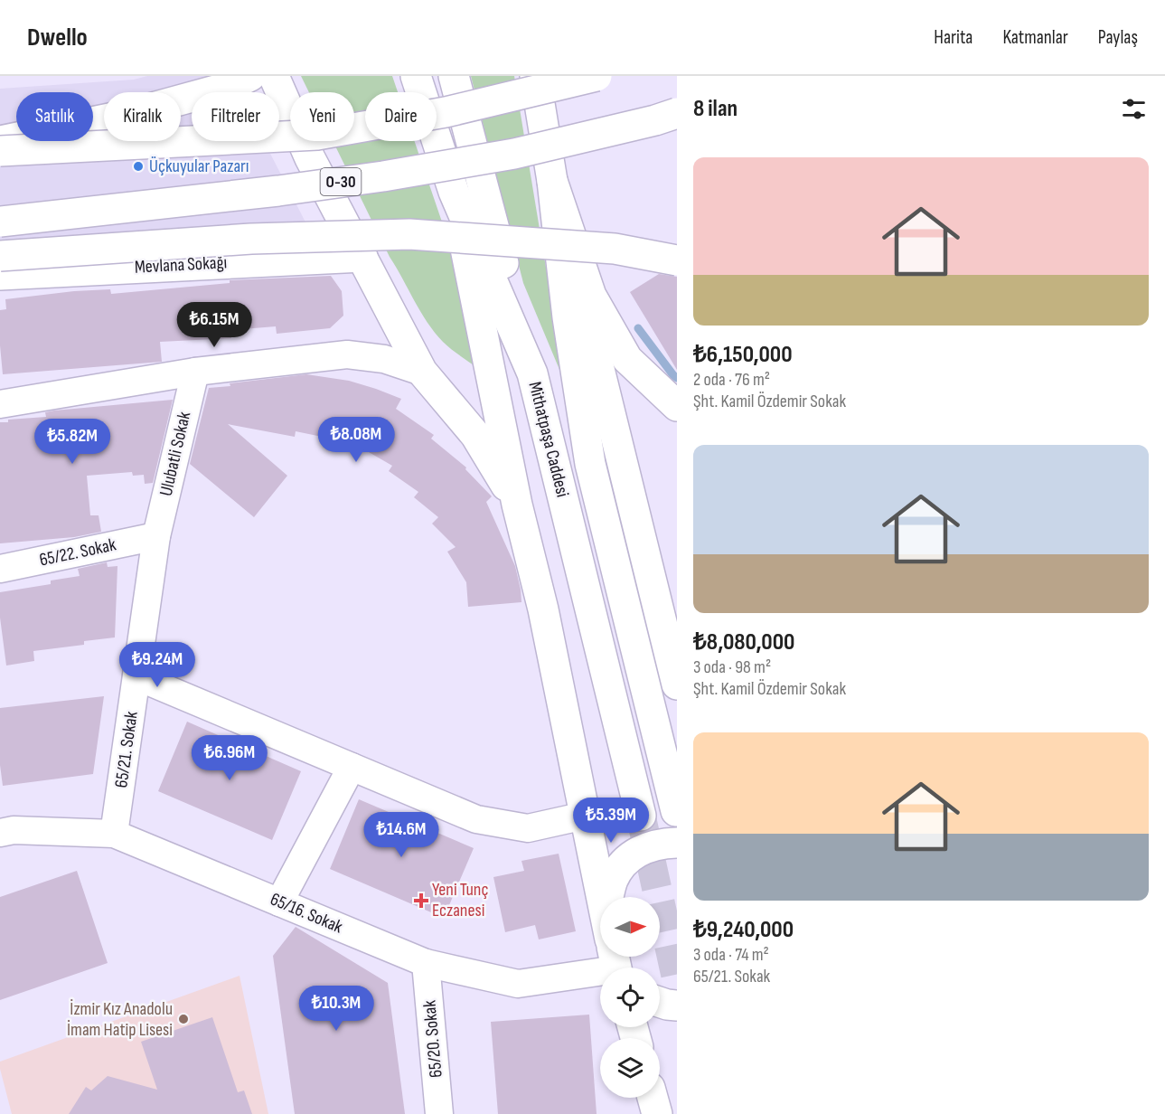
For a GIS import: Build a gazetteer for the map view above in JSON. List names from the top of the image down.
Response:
{
  "streets": {
    "main road": ["O-30", "Mevlana Sokağı", "Mithatpaşa Caddesi"],
    "street": [
      "Ulubatli Sokak",
      "65/22. Sokak",
      "65/21. Sokak",
      "65/16. Sokak",
      "65/20. Sokak"
    ]
  },
  "crossings": [
    ["Ulubatli Sokak", "65/22. Sokak"],
    ["Ulubatli Sokak", "65/21. Sokak"],
    ["65/22. Sokak", "65/21. Sokak"],
    ["65/21. Sokak", "65/16. Sokak"],
    ["65/16. Sokak", "65/20. Sokak"]
  ],
  "places": {
    "other": ["Üçkuyular Pazarı", "İzmir Kız Anadolu İmam Hatip Lisesi"],
    "health": ["Yeni Tunç Eczanesi"]
  },
  "north": "right",
  "page": {
    "header": "Dwello",
    "nav": ["Harita", "Katmanlar", "Paylaş"],
    "heading": "8 ilan",
    "chip": [
      "Satılık",
      "Kiralık",
      "Filtreler",
      "Yeni",
      "Daire"
    ],
    "list": [
      {
        "name": "₺6,150,000",
        "note": "2 oda · 76 m² · Şht. Kamil Özdemir Sokak"
      },
      {
        "name": "₺8,080,000",
        "note": "3 oda · 98 m² · Şht. Kamil Özdemir Sokak"
      },
      {
        "name": "₺9,240,000",
        "note": "3 oda · 74 m² · 65/21. Sokak"
      }
    ],
    "price": [
      "₺6.15M",
      "₺8.08M",
      "₺5.82M",
      "₺9.24M",
      "₺6.96M",
      "₺5.39M",
      "₺14.6M",
      "₺10.3M"
    ]
  }
}
